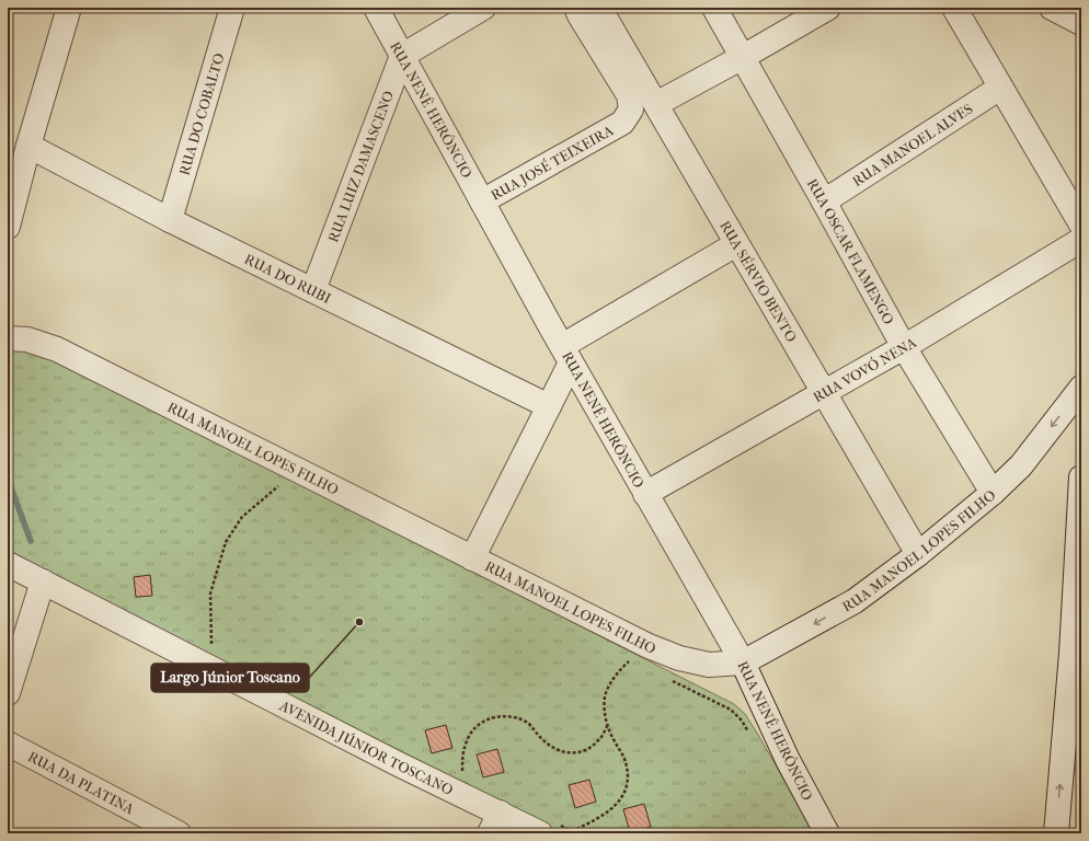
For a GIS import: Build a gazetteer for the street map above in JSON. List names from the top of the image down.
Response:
{
  "streets": {
    "street": [
      "RUA NENÊ HERÔNCIO",
      "RUA DO COBALTO",
      "RUA MANOEL ALVES",
      "RUA JOSÉ TEIXEIRA",
      "RUA LUIZ DAMASCENO",
      "RUA OSCAR FLAMENGO",
      "RUA DO RUBI",
      "RUA SÉRVIO BENTO",
      "RUA VOVÓ NENA",
      "RUA MANOEL LOPES FILHO",
      "AVENIDA JÚNIOR TOSCANO",
      "RUA DA PLATINA"
    ]
  },
  "crossings": [
    ["RUA NENÊ HERÔNCIO", "RUA JOSÉ TEIXEIRA"],
    ["RUA NENÊ HERÔNCIO", "RUA LUIZ DAMASCENO"],
    ["RUA NENÊ HERÔNCIO", "RUA VOVÓ NENA"],
    ["RUA NENÊ HERÔNCIO", "RUA MANOEL LOPES FILHO"],
    ["RUA DO COBALTO", "RUA DO RUBI"],
    ["RUA MANOEL ALVES", "RUA OSCAR FLAMENGO"],
    ["RUA LUIZ DAMASCENO", "RUA DO RUBI"],
    ["RUA OSCAR FLAMENGO", "RUA VOVÓ NENA"],
    ["RUA OSCAR FLAMENGO", "RUA MANOEL LOPES FILHO"],
    ["RUA SÉRVIO BENTO", "RUA VOVÓ NENA"],
    ["RUA SÉRVIO BENTO", "RUA MANOEL LOPES FILHO"]
  ],
  "places": ["Largo Júnior Toscano"]
}
